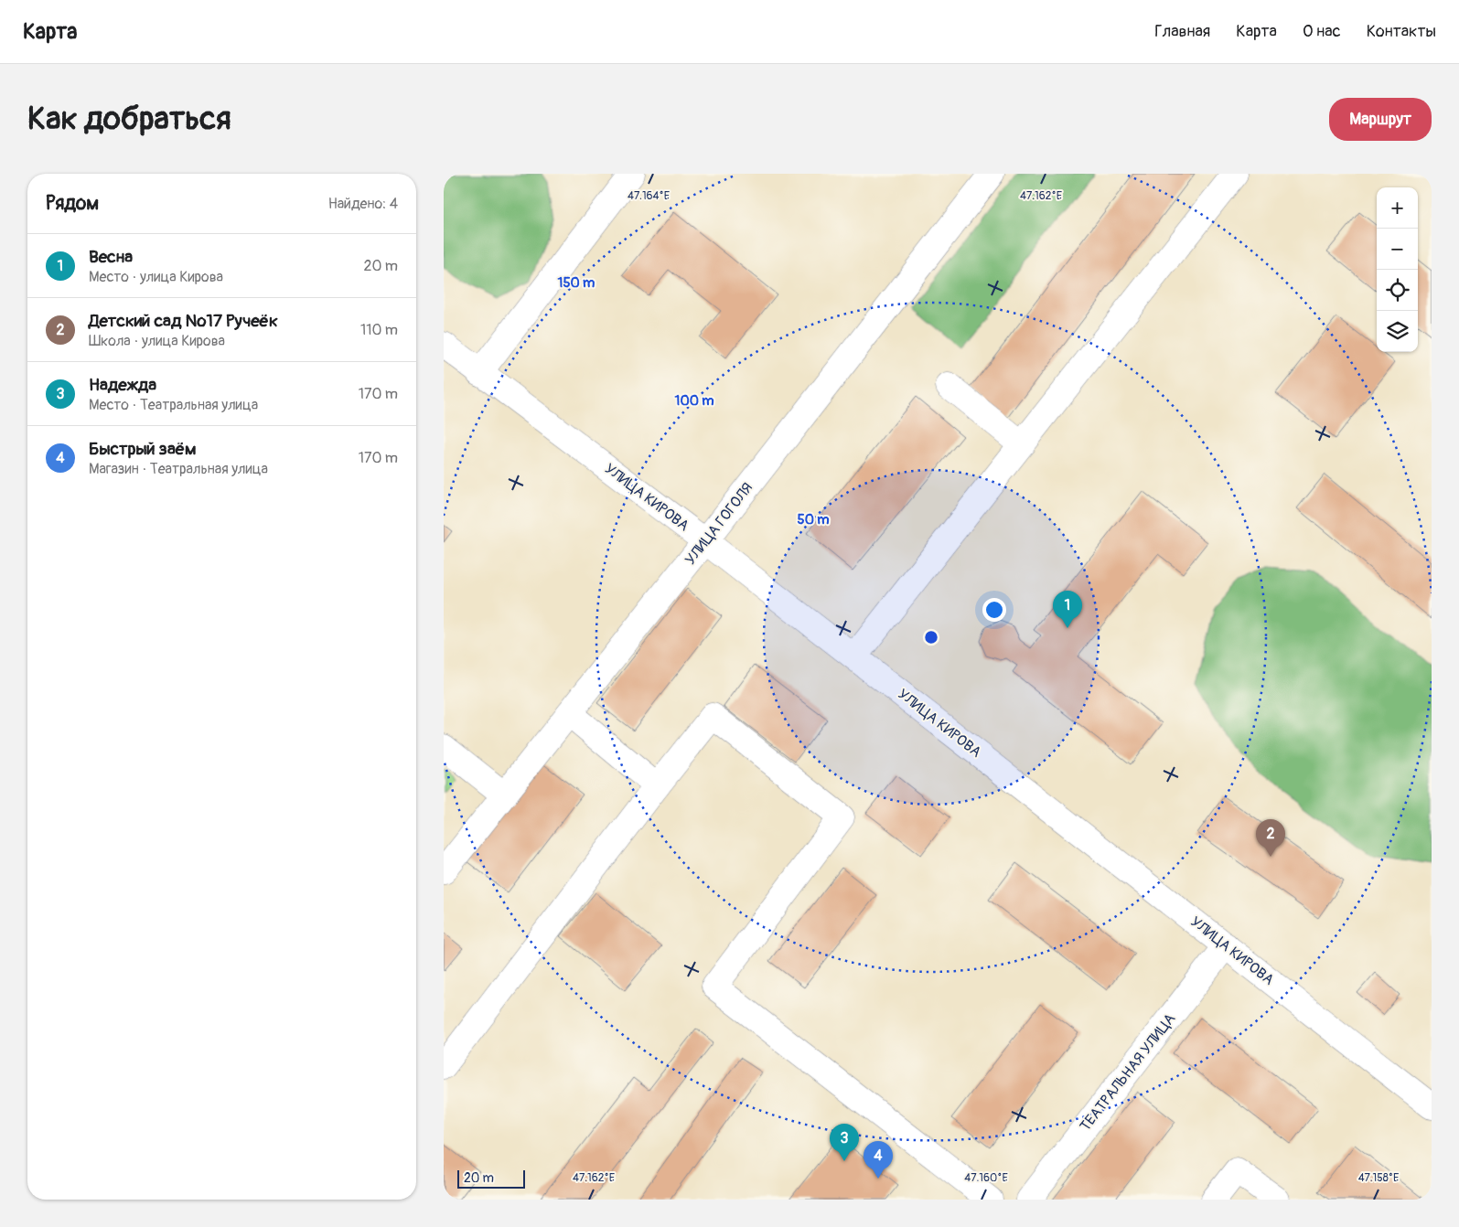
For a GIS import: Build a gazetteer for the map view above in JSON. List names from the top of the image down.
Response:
{
  "streets": {
    "street": ["УЛИЦА КИРОВА", "УЛИЦА ГОГОЛЯ", "ТЕАТРАЛЬНАЯ УЛИЦА"]
  },
  "crossings": [
    ["УЛИЦА КИРОВА", "УЛИЦА ГОГОЛЯ"],
    ["УЛИЦА КИРОВА", "ТЕАТРАЛЬНАЯ УЛИЦА"]
  ],
  "scale_bar": "20 m",
  "page": {
    "header": "Карта",
    "nav": [
      "Главная",
      "Карта",
      "О нас",
      "Контакты"
    ],
    "buttons": "Маршрут",
    "title": "Как добраться",
    "heading": ["Рядом", "Найдено: 4"],
    "map_buttons": ["+", "−"],
    "list": [
      {
        "mark": "1",
        "name": "Весна",
        "note": "Место · улица Кирова",
        "value": "20 m"
      },
      {
        "mark": "2",
        "name": "Детский сад №17 Ручеёк",
        "note": "Школа · улица Кирова",
        "value": "110 m"
      },
      {
        "mark": "3",
        "name": "Надежда",
        "note": "Место · Театральная улица",
        "value": "170 m"
      },
      {
        "mark": "4",
        "name": "Быстрый заём",
        "note": "Магазин · Театральная улица",
        "value": "170 m"
      }
    ],
    "pins": [
      "1",
      "2",
      "3",
      "4"
    ],
    "scale": "20 m"
  },
  "coordinates": [
    "47.164°E",
    "47.162°E",
    "47.160°E",
    "47.158°E"
  ],
  "rings": ["150 m", "100 m", "50 m"]
}
